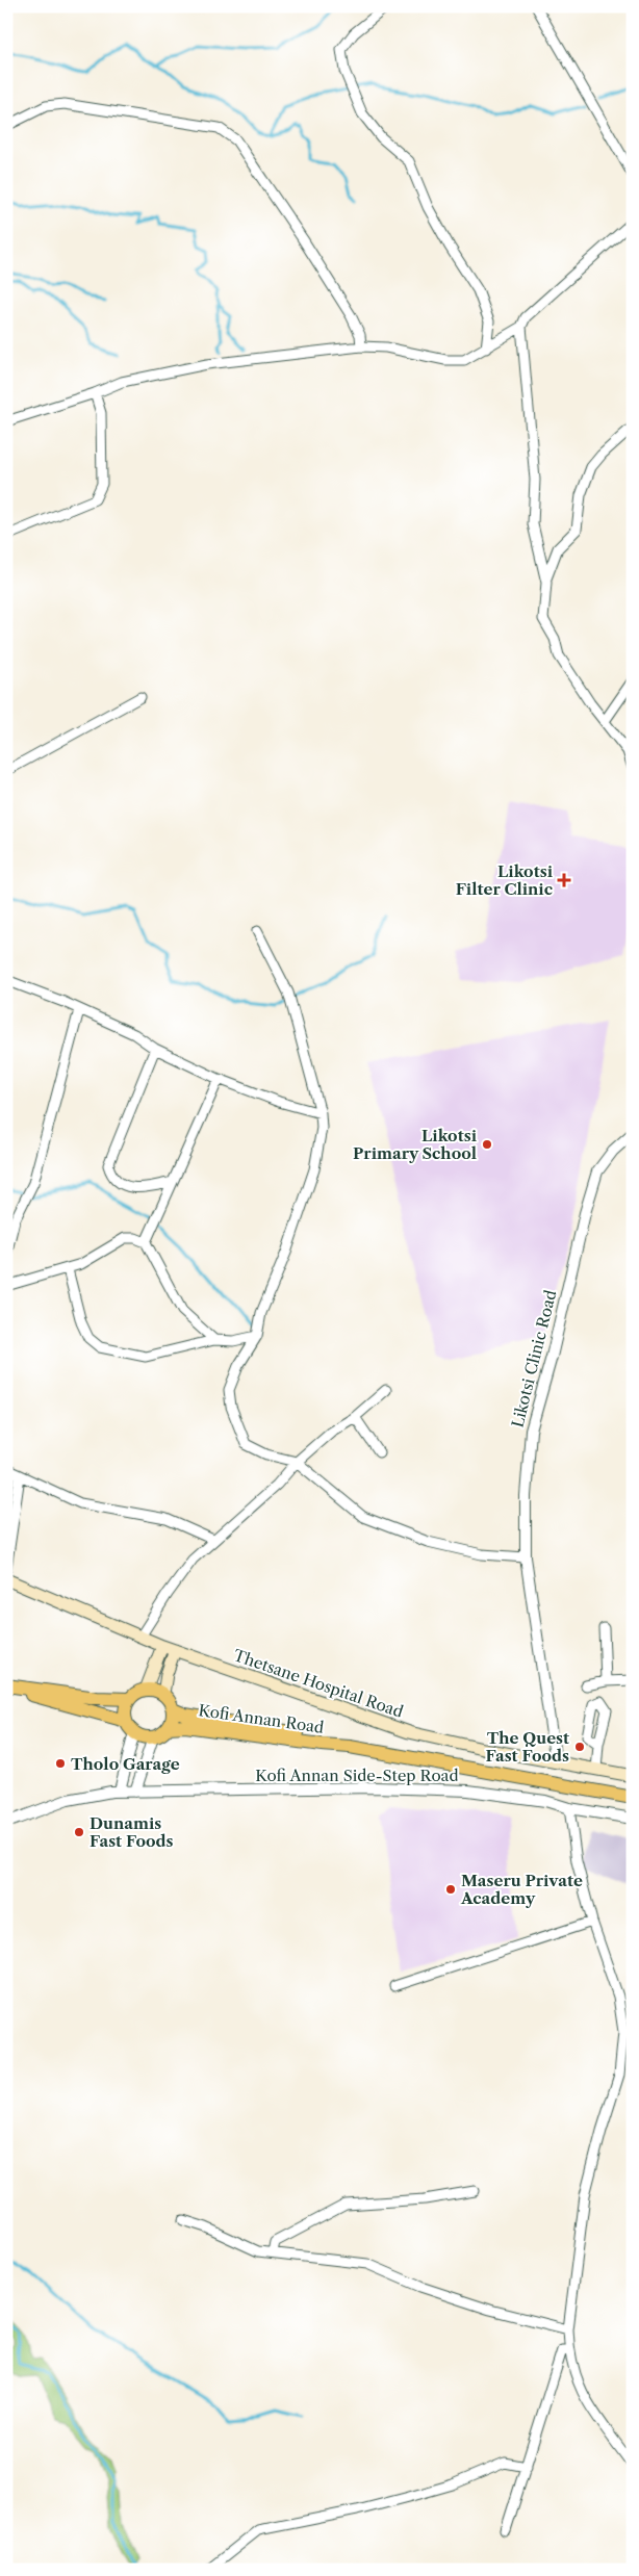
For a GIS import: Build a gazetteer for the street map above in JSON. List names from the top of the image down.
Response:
{
  "streets": {
    "main road": ["Thetsane Hospital Road", "Kofi Annan Road"],
    "street": ["Likotsi Clinic Road", "Kofi Annan Side-Step Road"]
  },
  "crossings": [
    ["Likotsi Clinic Road", "Thetsane Hospital Road"]
  ],
  "places": {
    "health": ["Likotsi Filter Clinic"],
    "other": [
      "Likotsi Primary School",
      "The Quest Fast Foods",
      "Tholo Garage",
      "Dunamis Fast Foods",
      "Maseru Private Academy"
    ]
  }
}
